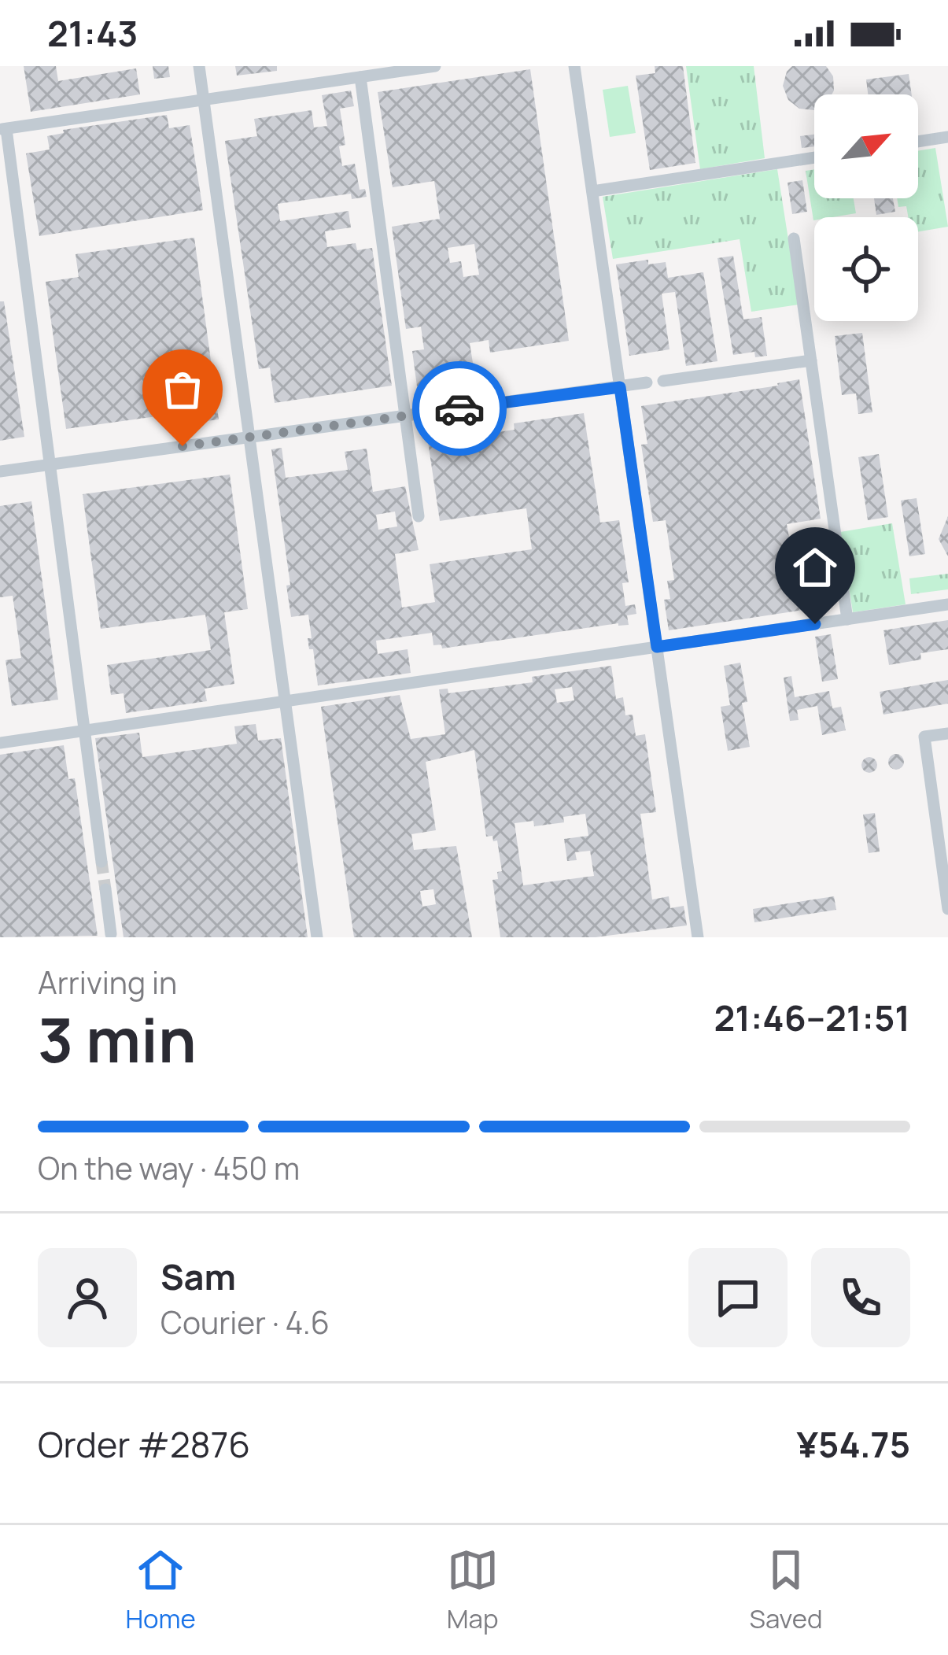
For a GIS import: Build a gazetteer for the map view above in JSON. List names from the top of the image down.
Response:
{
  "north": "top right",
  "page": {
    "status": "21:43",
    "heading": ["3 min", "Arriving in", "21:46–21:51"],
    "panel": [
      "Sam",
      "Courier · 4.6",
      "Order #2876",
      "¥54.75"
    ],
    "bar": "On the way · 450 m",
    "tabs": ["Home", "Map", "Saved"]
  }
}
